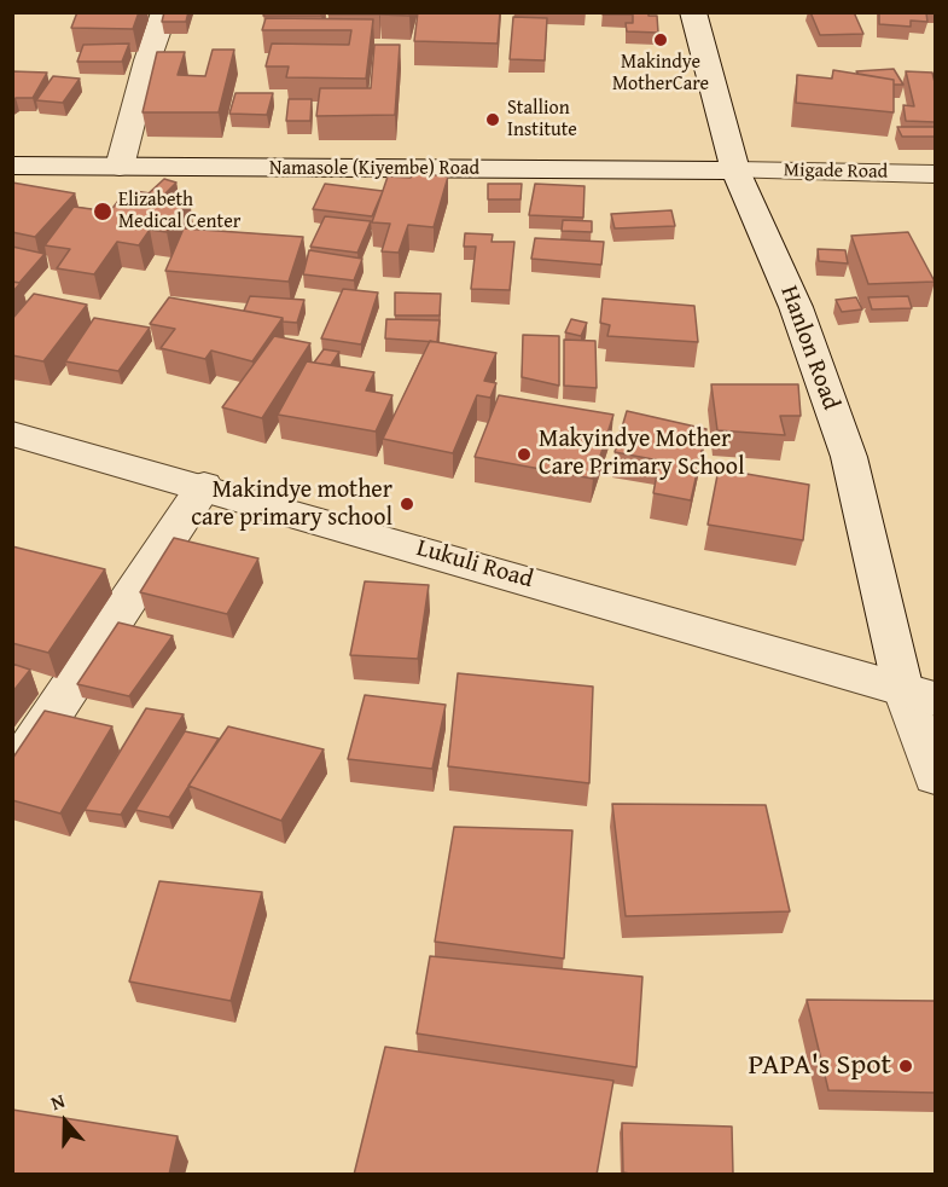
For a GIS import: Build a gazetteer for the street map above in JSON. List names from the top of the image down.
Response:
{
  "streets": {
    "main road": [
      "Namasole (Kiyembe) Road",
      "Migade Road",
      "Hanlon Road",
      "Lukuli Road"
    ]
  },
  "crossings": [
    ["Namasole (Kiyembe) Road", "Migade Road"],
    ["Namasole (Kiyembe) Road", "Hanlon Road"],
    ["Migade Road", "Hanlon Road"],
    ["Hanlon Road", "Lukuli Road"]
  ],
  "places": [
    "Makindye MotherCare",
    "Stallion Institute",
    "Elizabeth Medical Center",
    "Makyindye Mother Care Primary School",
    "Makindye mother care primary school",
    "PAPA's Spot"
  ],
  "north": "top"
}
